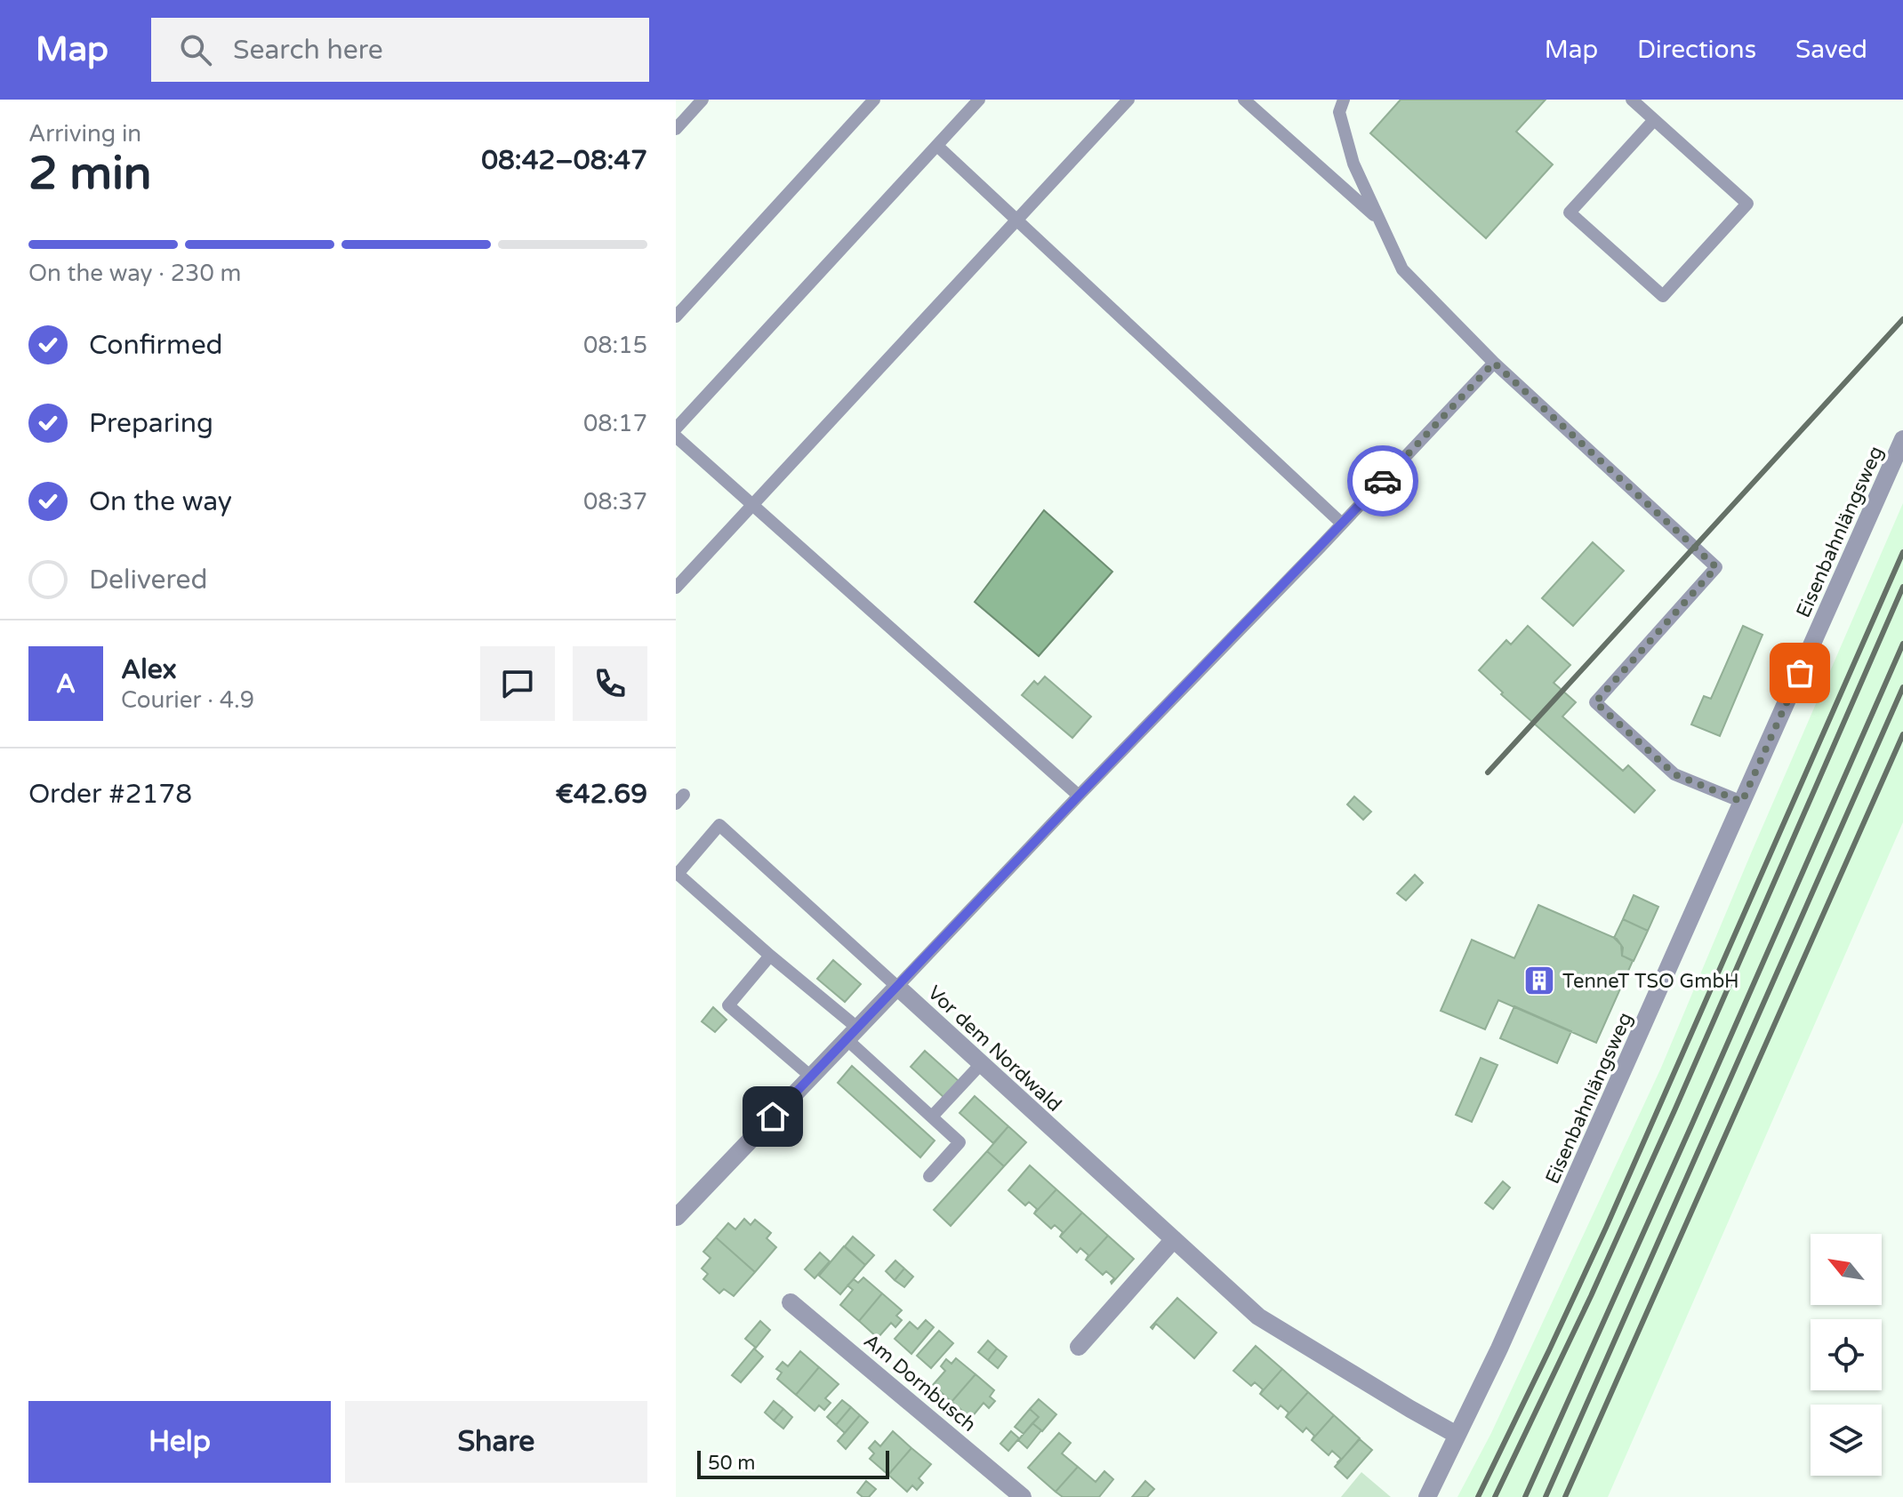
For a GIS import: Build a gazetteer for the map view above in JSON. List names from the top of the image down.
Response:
{
  "streets": {
    "street": ["Eisenbahnlängsweg", "Vor dem Nordwald", "Am Dornbusch"]
  },
  "crossings": [
    ["Eisenbahnlängsweg", "Vor dem Nordwald"]
  ],
  "places": {
    "building": ["TenneT TSO GmbH"]
  },
  "scale_bar": "50 m",
  "north": "top left",
  "page": {
    "header": "Map",
    "search": "Search here",
    "nav": ["Map", "Directions", "Saved"],
    "heading": ["2 min", "Arriving in", "08:42–08:47"],
    "panel": [
      "Alex",
      "Courier · 4.9",
      "Order #2178",
      "€42.69"
    ],
    "bar": "On the way · 230 m",
    "list": [
      ["Confirmed", "08:15"],
      ["Preparing", "08:17"],
      ["On the way", "08:37"],
      "Delivered"
    ],
    "round": "A",
    "buttons": ["Help", "Share"],
    "scale": "50 m"
  }
}
